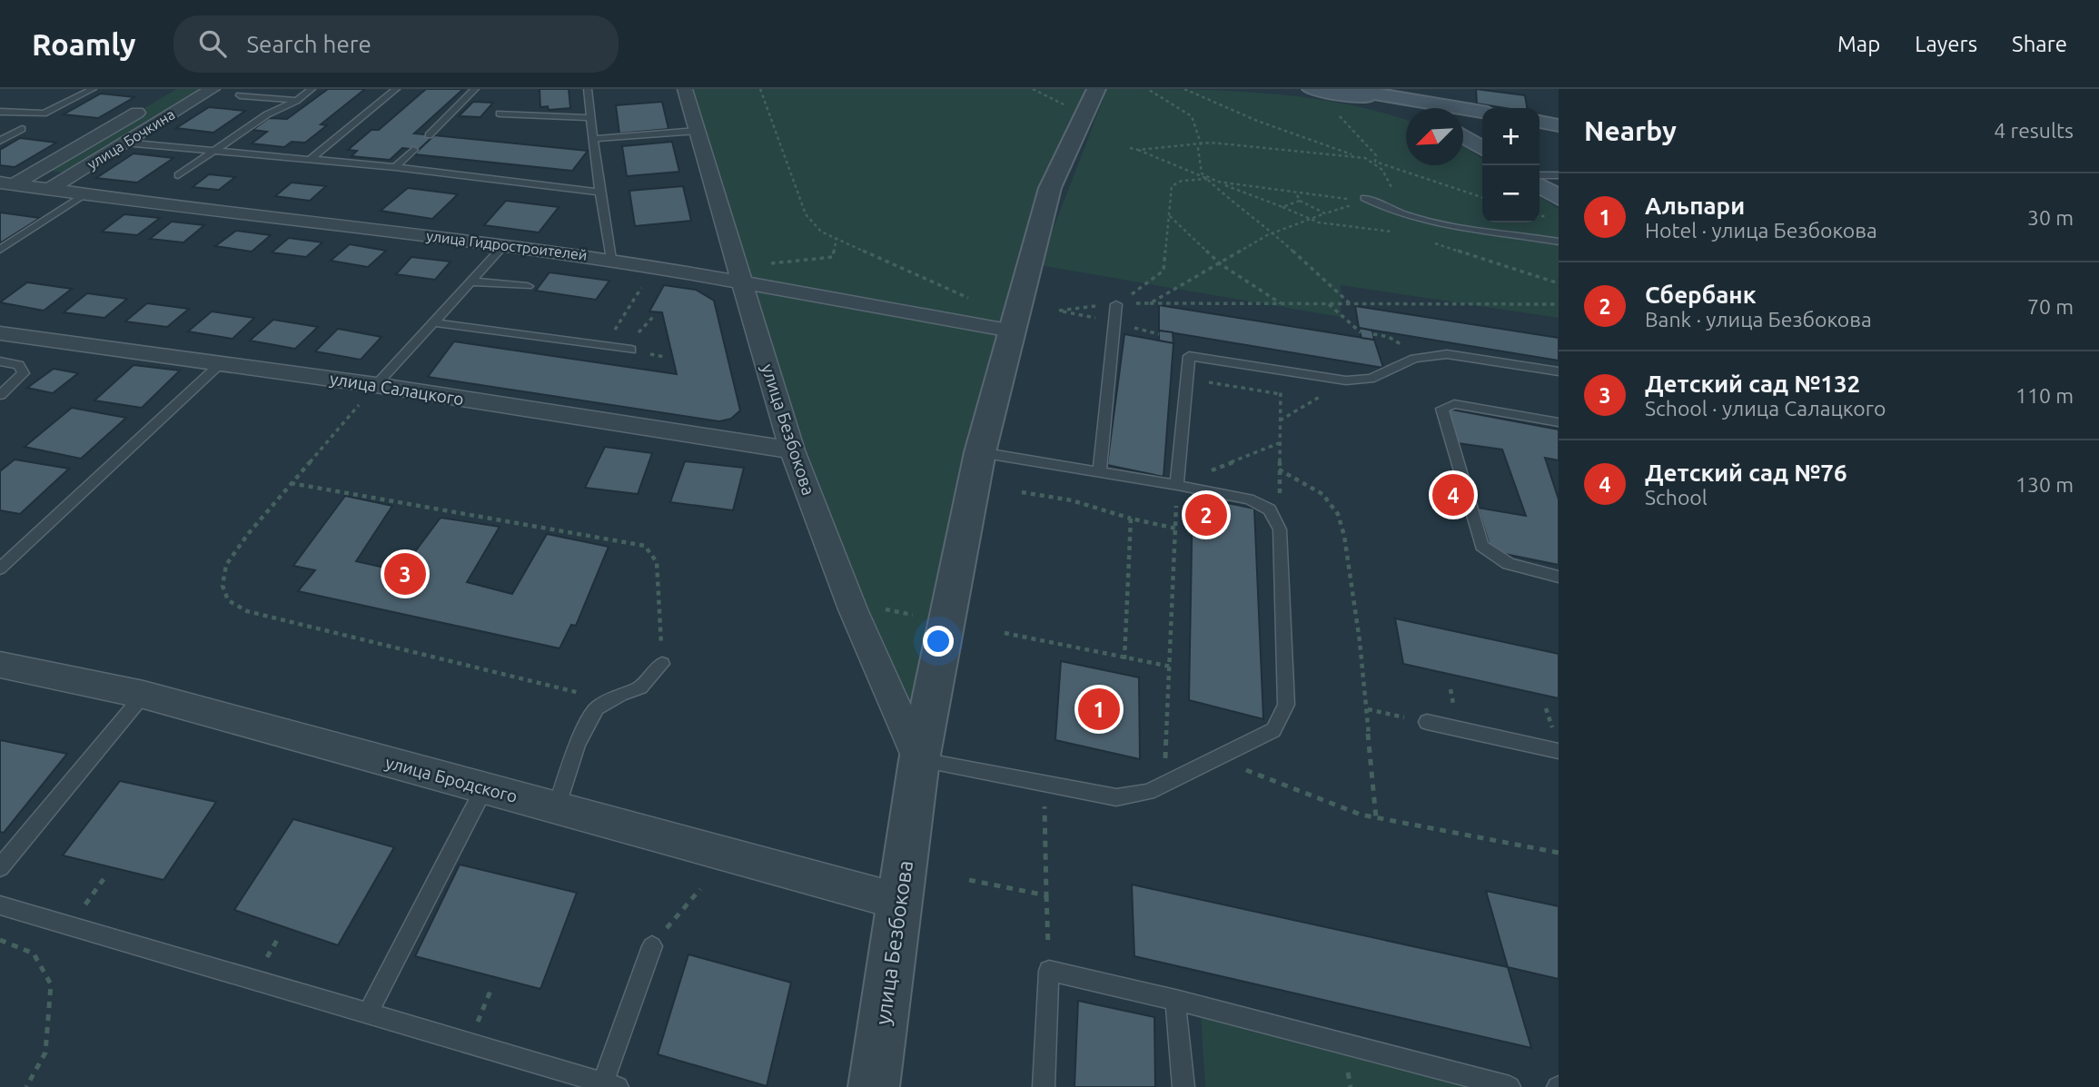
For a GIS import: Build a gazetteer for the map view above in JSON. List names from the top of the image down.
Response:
{
  "streets": {
    "street": [
      "улица Бочкина",
      "улица Гидростроителей",
      "улица Салацкого",
      "улица Безбокова",
      "улица Бродского"
    ]
  },
  "crossings": [
    ["улица Бочкина", "улица Гидростроителей"],
    ["улица Гидростроителей", "улица Безбокова"],
    ["улица Салацкого", "улица Безбокова"],
    ["улица Безбокова", "улица Бродского"]
  ],
  "north": "bottom left",
  "page": {
    "header": "Roamly",
    "search": "Search here",
    "nav": ["Map", "Layers", "Share"],
    "heading": ["Nearby", "4 results"],
    "map_buttons": ["+", "−"],
    "list": [
      {
        "mark": "1",
        "name": "Альпари",
        "note": "Hotel · улица Безбокова",
        "value": "30 m"
      },
      {
        "mark": "2",
        "name": "Сбербанк",
        "note": "Bank · улица Безбокова",
        "value": "70 m"
      },
      {
        "mark": "3",
        "name": "Детский сад №132",
        "note": "School · улица Салацкого",
        "value": "110 m"
      },
      {
        "mark": "4",
        "name": "Детский сад №76",
        "note": "School",
        "value": "130 m"
      }
    ],
    "pins": [
      "4",
      "2",
      "3",
      "1"
    ]
  }
}
